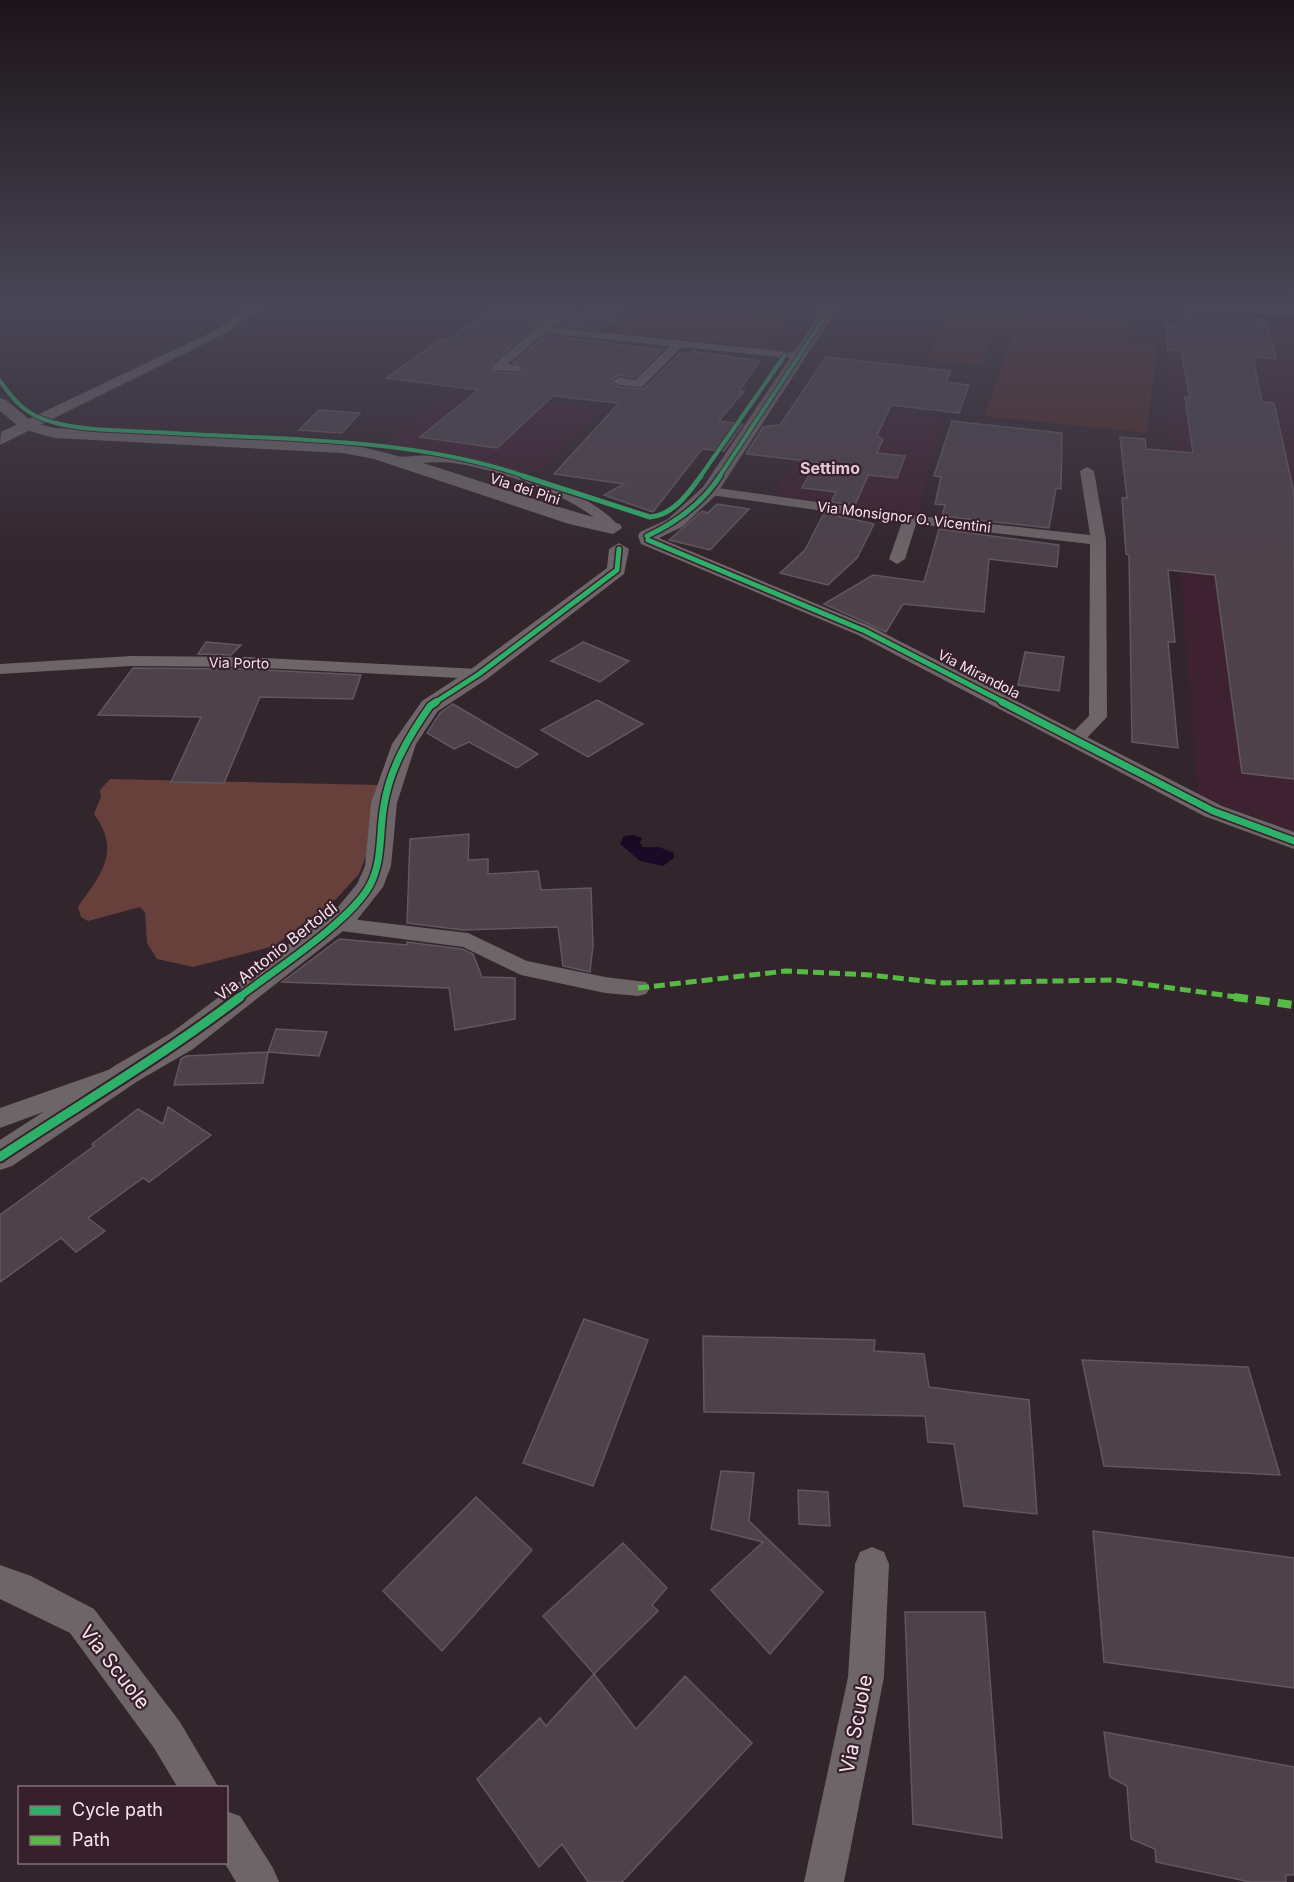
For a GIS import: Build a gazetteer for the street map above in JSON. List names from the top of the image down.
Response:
{
  "streets": {
    "street": [
      "Via dei Pini",
      "Via Monsignor O. Vicentini",
      "Via Porto",
      "Via Mirandola",
      "Via Antonio Bertoldi",
      "Via Scuole"
    ]
  },
  "crossings": [
    ["Via dei Pini", "Via Antonio Bertoldi"],
    ["Via Porto", "Via Antonio Bertoldi"]
  ],
  "districts": ["Settimo"],
  "legend": ["Cycle path", "Path"]
}
